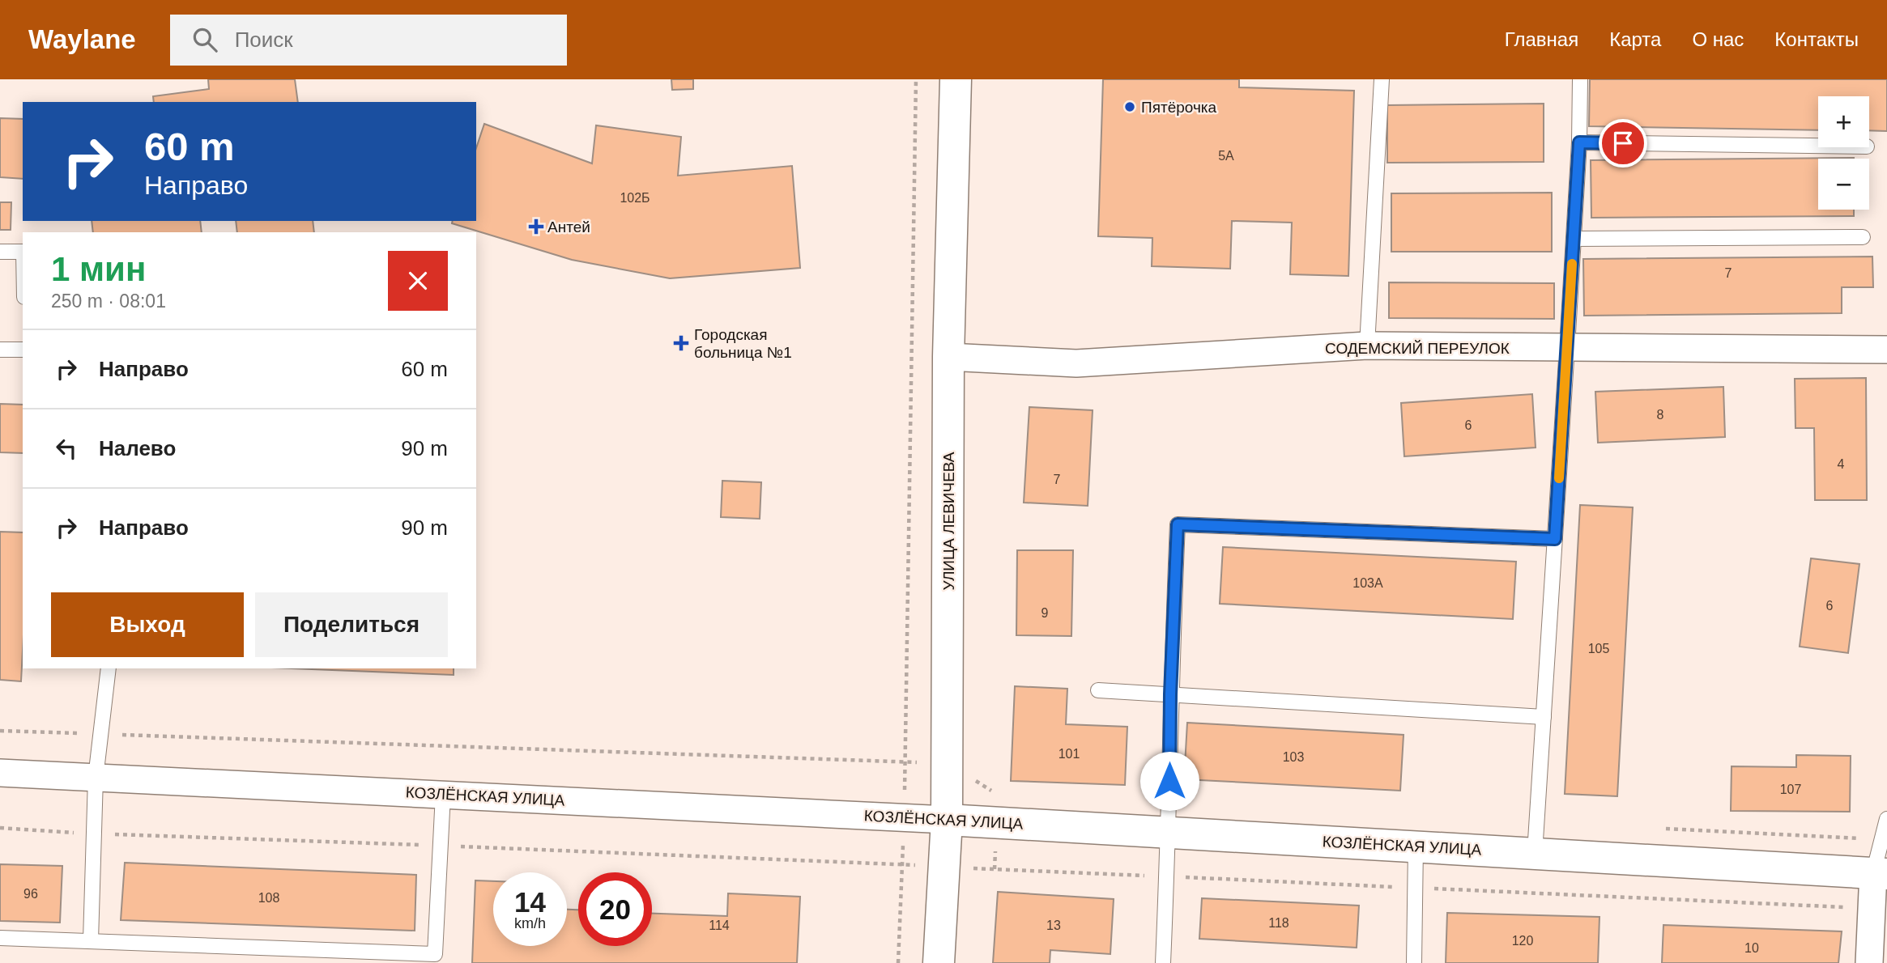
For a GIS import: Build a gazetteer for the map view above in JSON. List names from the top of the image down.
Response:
{
  "streets": {
    "street": ["СОДЕМСКИЙ ПЕРЕУЛОК", "УЛИЦА ЛЕВИЧЕВА", "КОЗЛЁНСКАЯ УЛИЦА"]
  },
  "crossings": [
    ["СОДЕМСКИЙ ПЕРЕУЛОК", "УЛИЦА ЛЕВИЧЕВА"],
    ["УЛИЦА ЛЕВИЧЕВА", "КОЗЛЁНСКАЯ УЛИЦА"]
  ],
  "places": {
    "other": ["Пятёрочка"],
    "health": ["Антей", "Городская больница №1"]
  },
  "house_numbers": [
    "5А",
    "102Б",
    "7",
    "8",
    "6",
    "4",
    "7",
    "103А",
    "6",
    "9",
    "105",
    "101",
    "103",
    "107",
    "96",
    "108",
    "118",
    "114",
    "13",
    "120",
    "10"
  ],
  "page": {
    "header": "Waylane",
    "search": "Поиск",
    "nav": [
      "Главная",
      "Карта",
      "О нас",
      "Контакты"
    ],
    "map_buttons": ["+", "−"],
    "turn": ["60 m", "Направо"],
    "heading": ["1 мин", "250 m · 08:01"],
    "list": [
      {
        "name": "Направо",
        "value": "60 m"
      },
      {
        "name": "Налево",
        "value": "90 m"
      },
      {
        "name": "Направо",
        "value": "90 m"
      }
    ],
    "buttons": ["Выход", "Поделиться"],
    "speed": "14 km/h",
    "limit": "20"
  }
}
